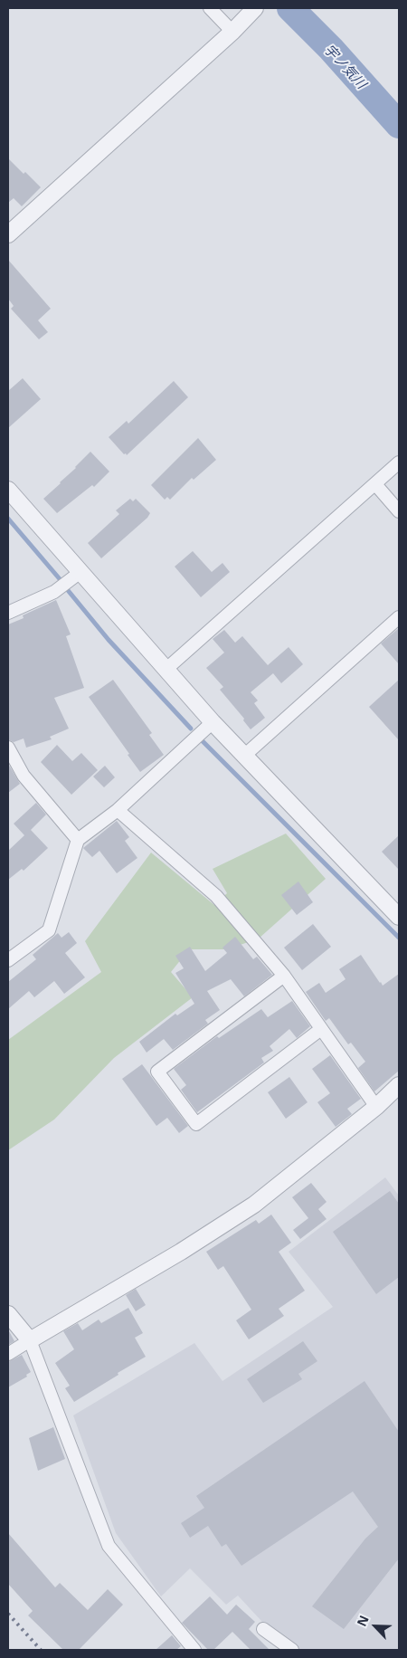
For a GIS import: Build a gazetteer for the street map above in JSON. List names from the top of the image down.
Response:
{
  "water": ["宇ノ気川"],
  "north": "top left"
}
